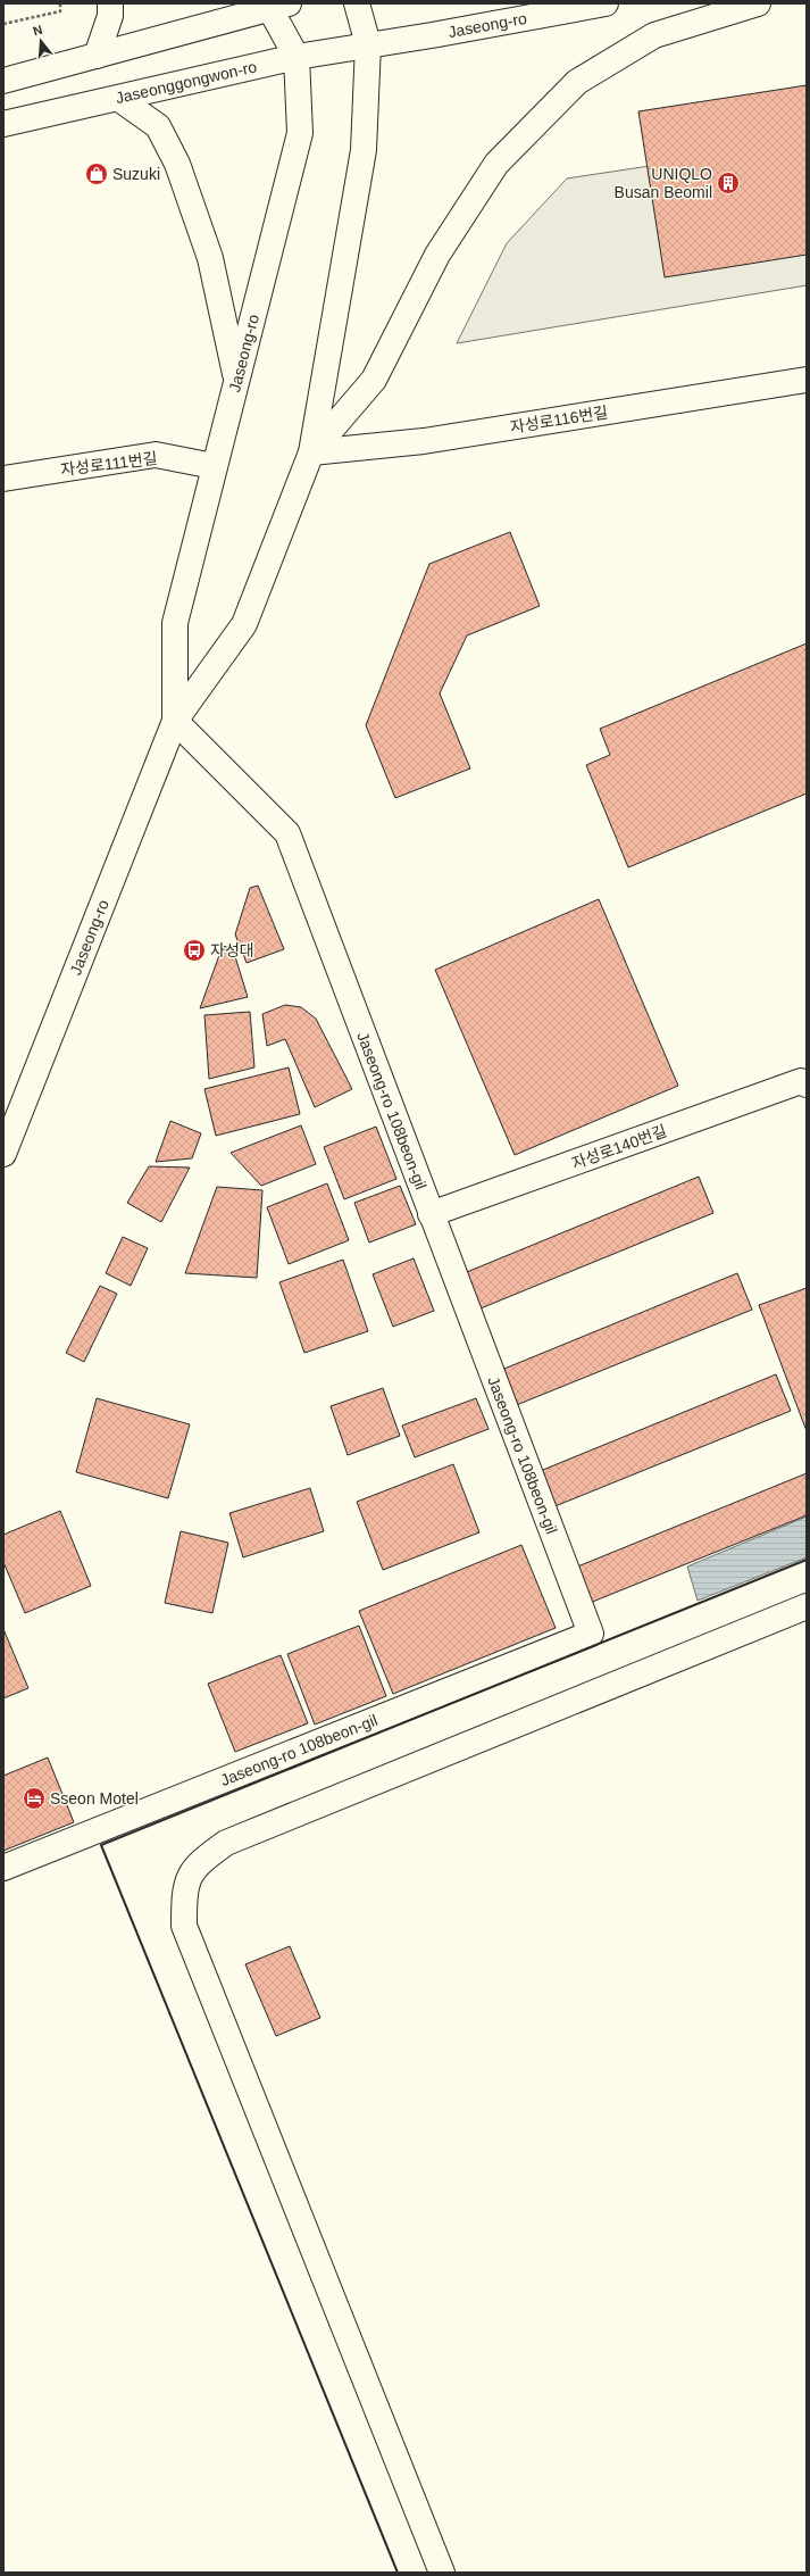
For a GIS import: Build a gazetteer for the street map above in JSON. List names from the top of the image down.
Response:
{
  "streets": {
    "street": [
      "Jaseong-ro",
      "Jaseonggongwon-ro",
      "자성로116번길",
      "자성로111번길",
      "Jaseong-ro 108beon-gil",
      "자성로140번길"
    ]
  },
  "crossings": [
    ["Jaseong-ro", "Jaseonggongwon-ro"],
    ["Jaseong-ro", "자성로116번길"],
    ["Jaseong-ro", "자성로111번길"],
    ["Jaseong-ro", "Jaseong-ro 108beon-gil"],
    ["Jaseong-ro 108beon-gil", "자성로140번길"]
  ],
  "places": {
    "shop": ["Suzuki"],
    "building": ["UNIQLO Busan Beomil"],
    "bus stop": ["자성대"],
    "hotel": ["Sseon Motel"]
  },
  "north": "top"
}
